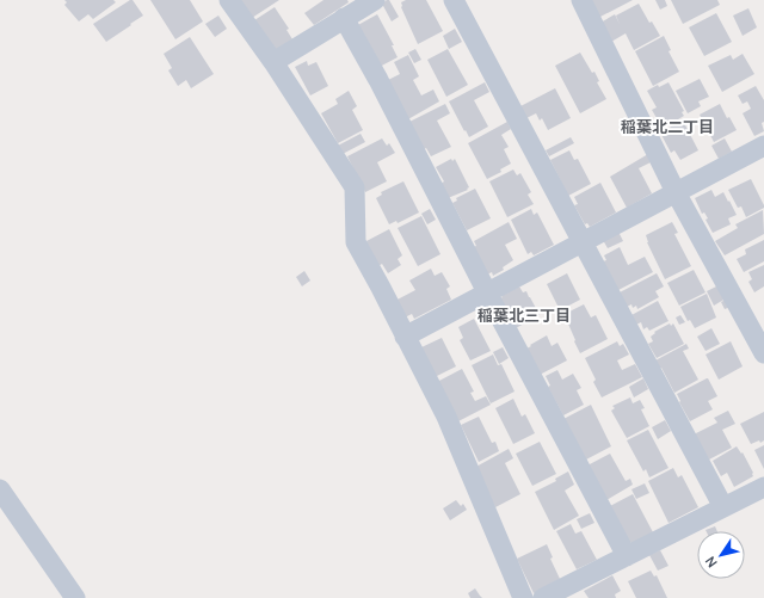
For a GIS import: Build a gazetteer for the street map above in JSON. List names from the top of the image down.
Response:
{
  "districts": ["稲葉北二丁目", "稲葉北三丁目"],
  "north": "bottom left"
}
